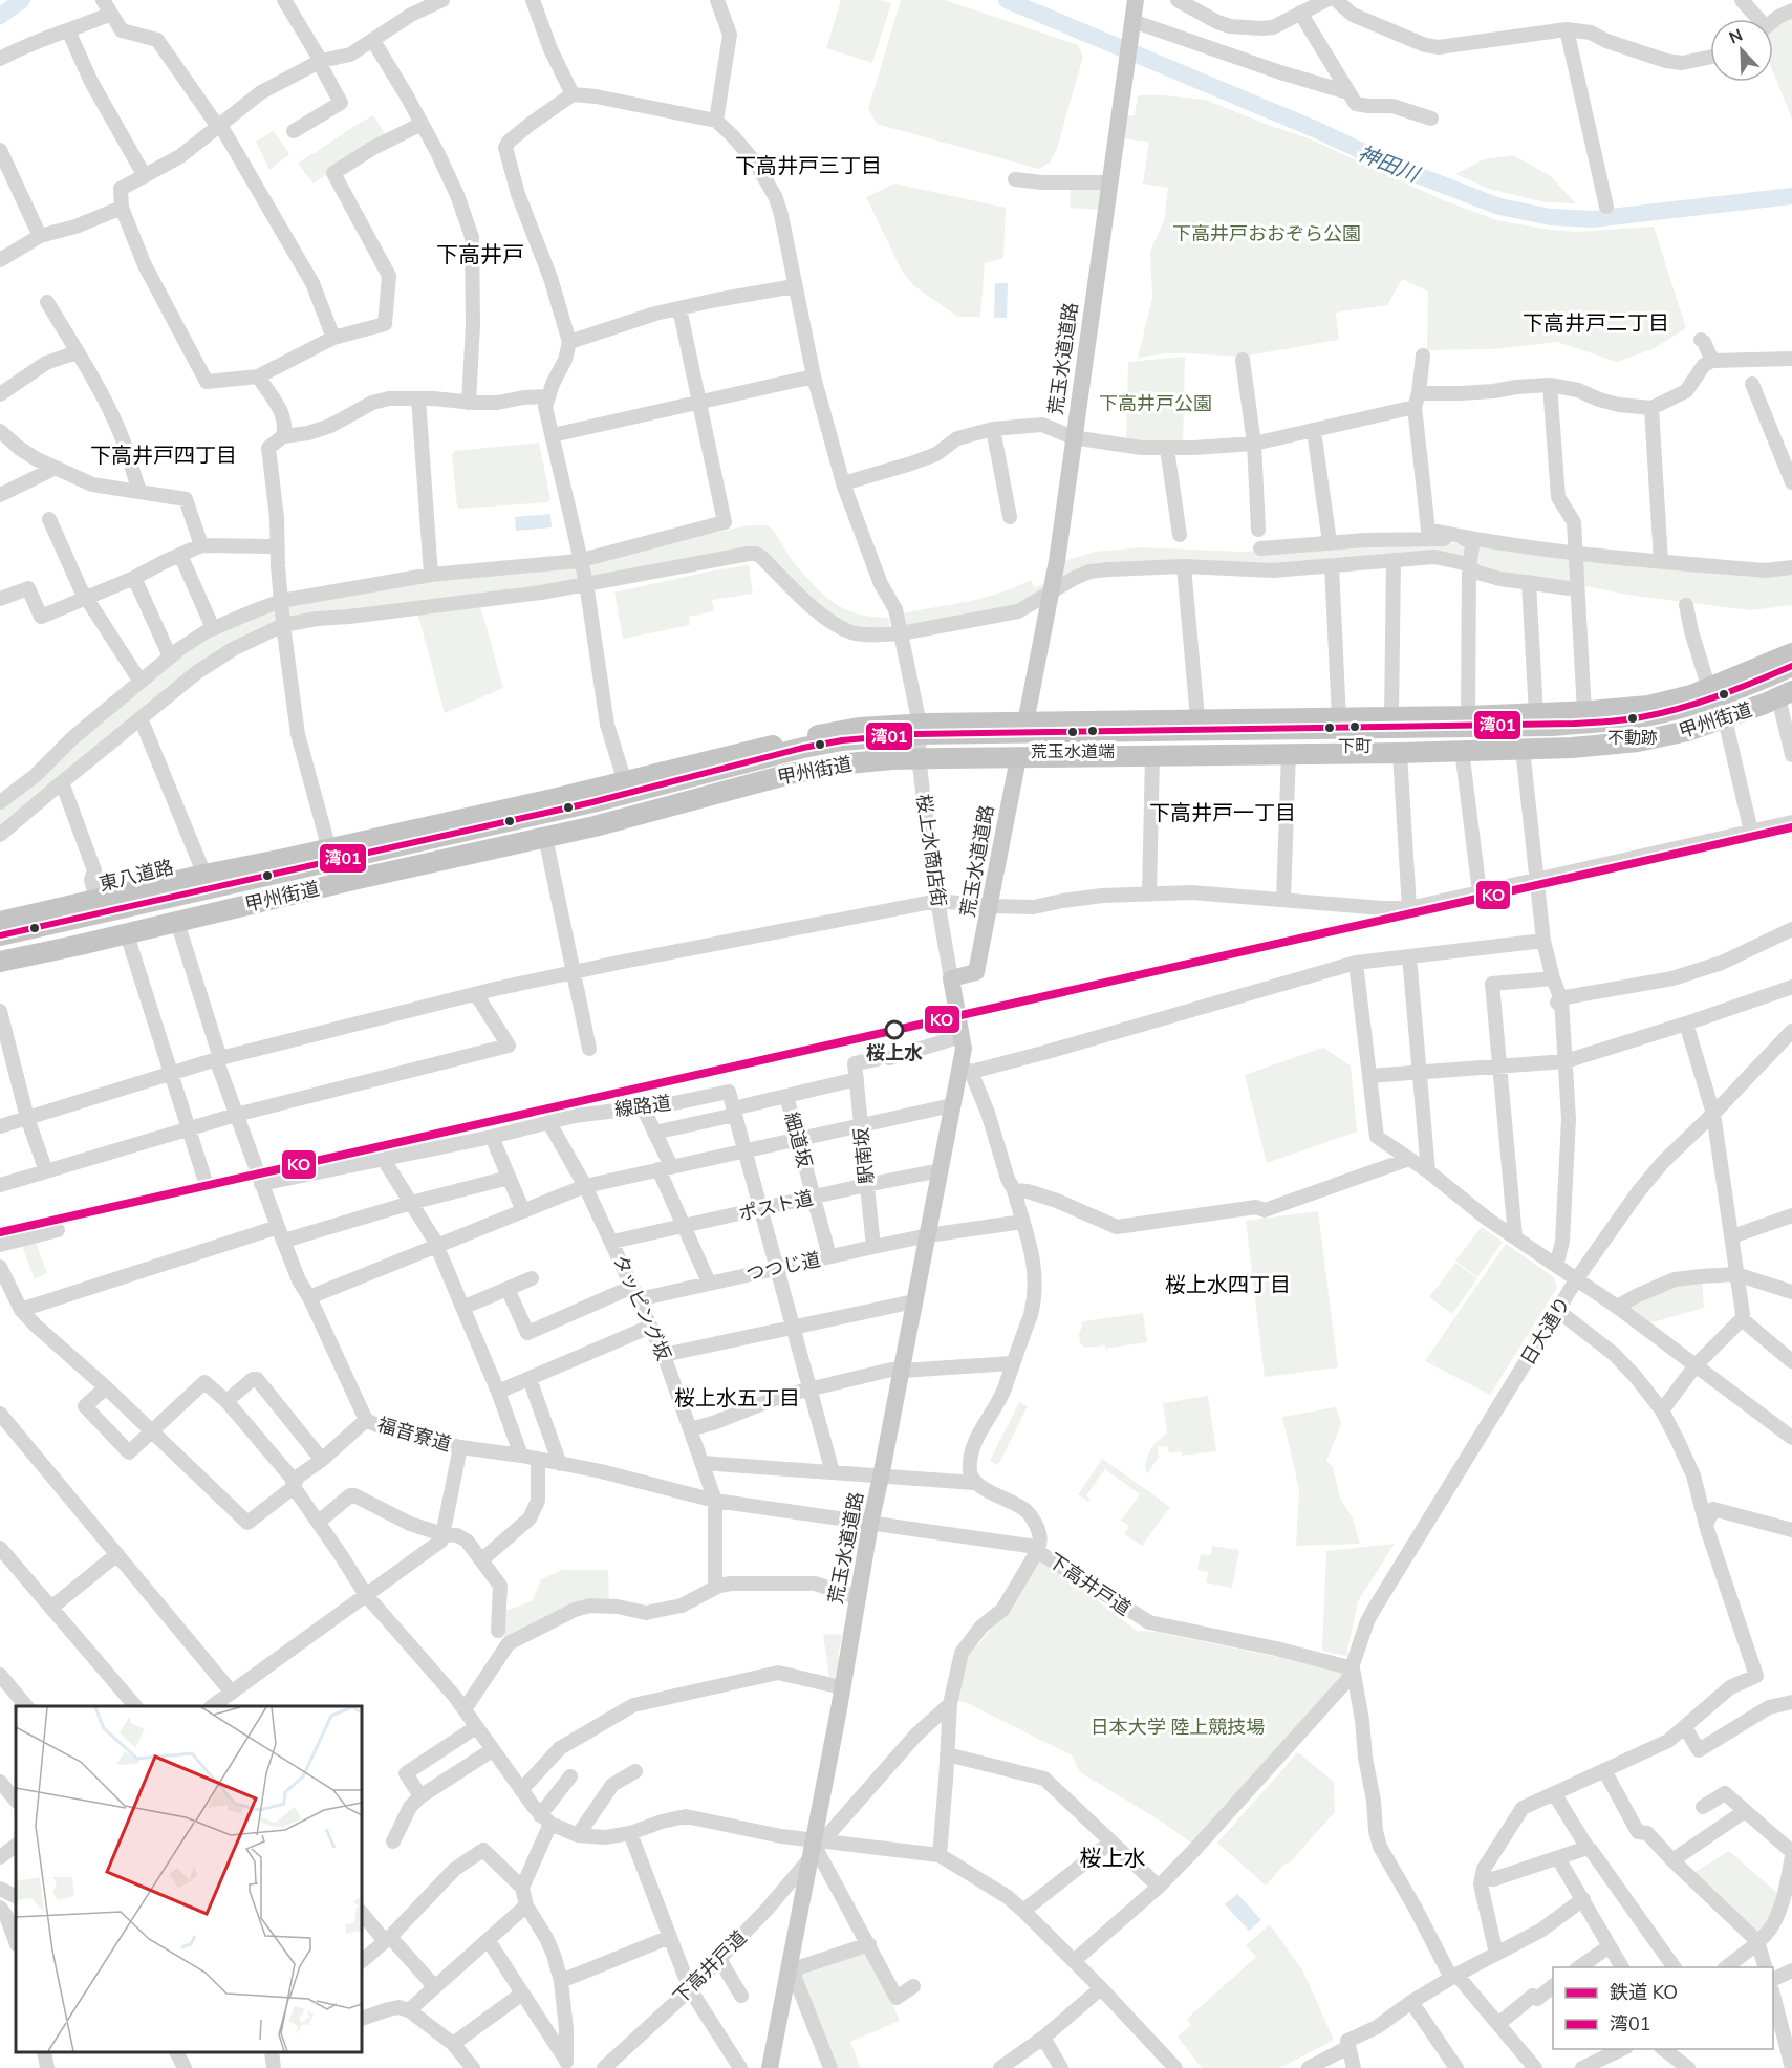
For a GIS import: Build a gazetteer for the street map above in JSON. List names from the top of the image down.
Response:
{
  "streets": {
    "highway": ["甲州街道"],
    "main road": ["荒玉水道道路", "東八道路"],
    "street": [
      "桜上水商店街",
      "線路道",
      "細道坂",
      "駅南坂",
      "ポスト道",
      "つつじ道",
      "タッピング坂",
      "日大通り",
      "福音寮道",
      "下高井戸道"
    ]
  },
  "crossings": [
    ["荒玉水道道路", "甲州街道"],
    ["荒玉水道道路", "桜上水商店街"],
    ["荒玉水道道路", "駅南坂"],
    ["荒玉水道道路", "ポスト道"],
    ["荒玉水道道路", "つつじ道"],
    ["荒玉水道道路", "福音寮道"],
    ["荒玉水道道路", "下高井戸道"],
    ["甲州街道", "桜上水商店街"],
    ["甲州街道", "東八道路"],
    ["甲州街道", "福音寮道"],
    ["線路道", "タッピング坂"],
    ["線路道", "福音寮道"],
    ["細道坂", "ポスト道"],
    ["細道坂", "つつじ道"],
    ["駅南坂", "ポスト道"],
    ["駅南坂", "つつじ道"],
    ["ポスト道", "タッピング坂"],
    ["つつじ道", "タッピング坂"],
    ["タッピング坂", "福音寮道"],
    ["日大通り", "下高井戸道"],
    ["福音寮道", "下高井戸道"]
  ],
  "districts": [
    "下高井戸三丁目",
    "下高井戸",
    "下高井戸二丁目",
    "下高井戸四丁目",
    "下高井戸一丁目",
    "桜上水四丁目",
    "桜上水五丁目",
    "桜上水"
  ],
  "water": ["神田川"],
  "parks": ["下高井戸おおぞら公園", "下高井戸公園", "日本大学 陸上競技場"],
  "places": [
    "不動跡",
    "下町",
    "荒玉水道端",
    "桜上水"
  ],
  "lines": ["transit line 湾01", "rail line KO"],
  "legend": ["鉄道 KO", "湾01"],
  "north": "top left"
}
